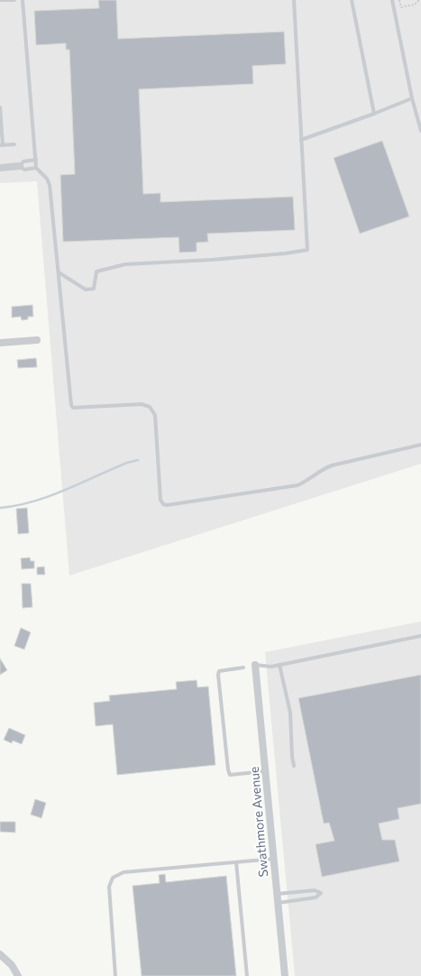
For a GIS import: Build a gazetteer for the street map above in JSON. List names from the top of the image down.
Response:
{
  "streets": {
    "street": ["Swathmore Avenue"]
  }
}
